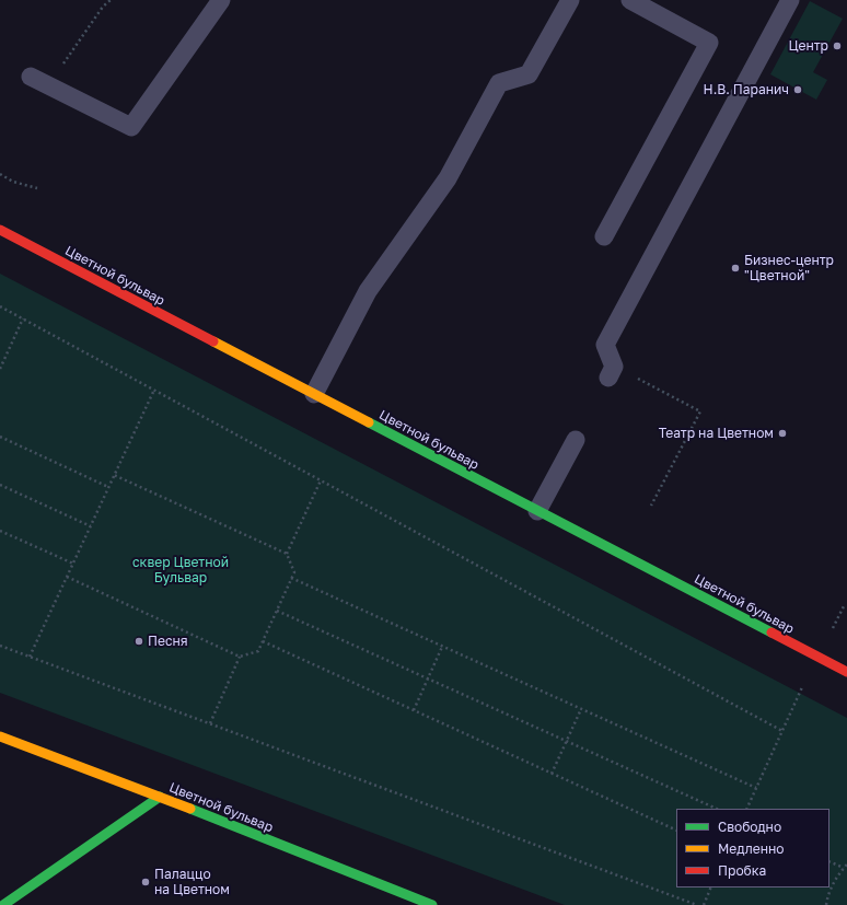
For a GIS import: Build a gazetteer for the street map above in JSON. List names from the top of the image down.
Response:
{
  "streets": {
    "main road": ["Цветной бульвар"]
  },
  "parks": ["сквер Цветной Бульвар"],
  "places": [
    "Центр",
    "Н.В. Паранич",
    "Бизнес-центр \"Цветной\"",
    "Театр на Цветном",
    "Песня",
    "Палаццо на Цветном"
  ],
  "legend": ["Свободно", "Медленно", "Пробка"]
}
